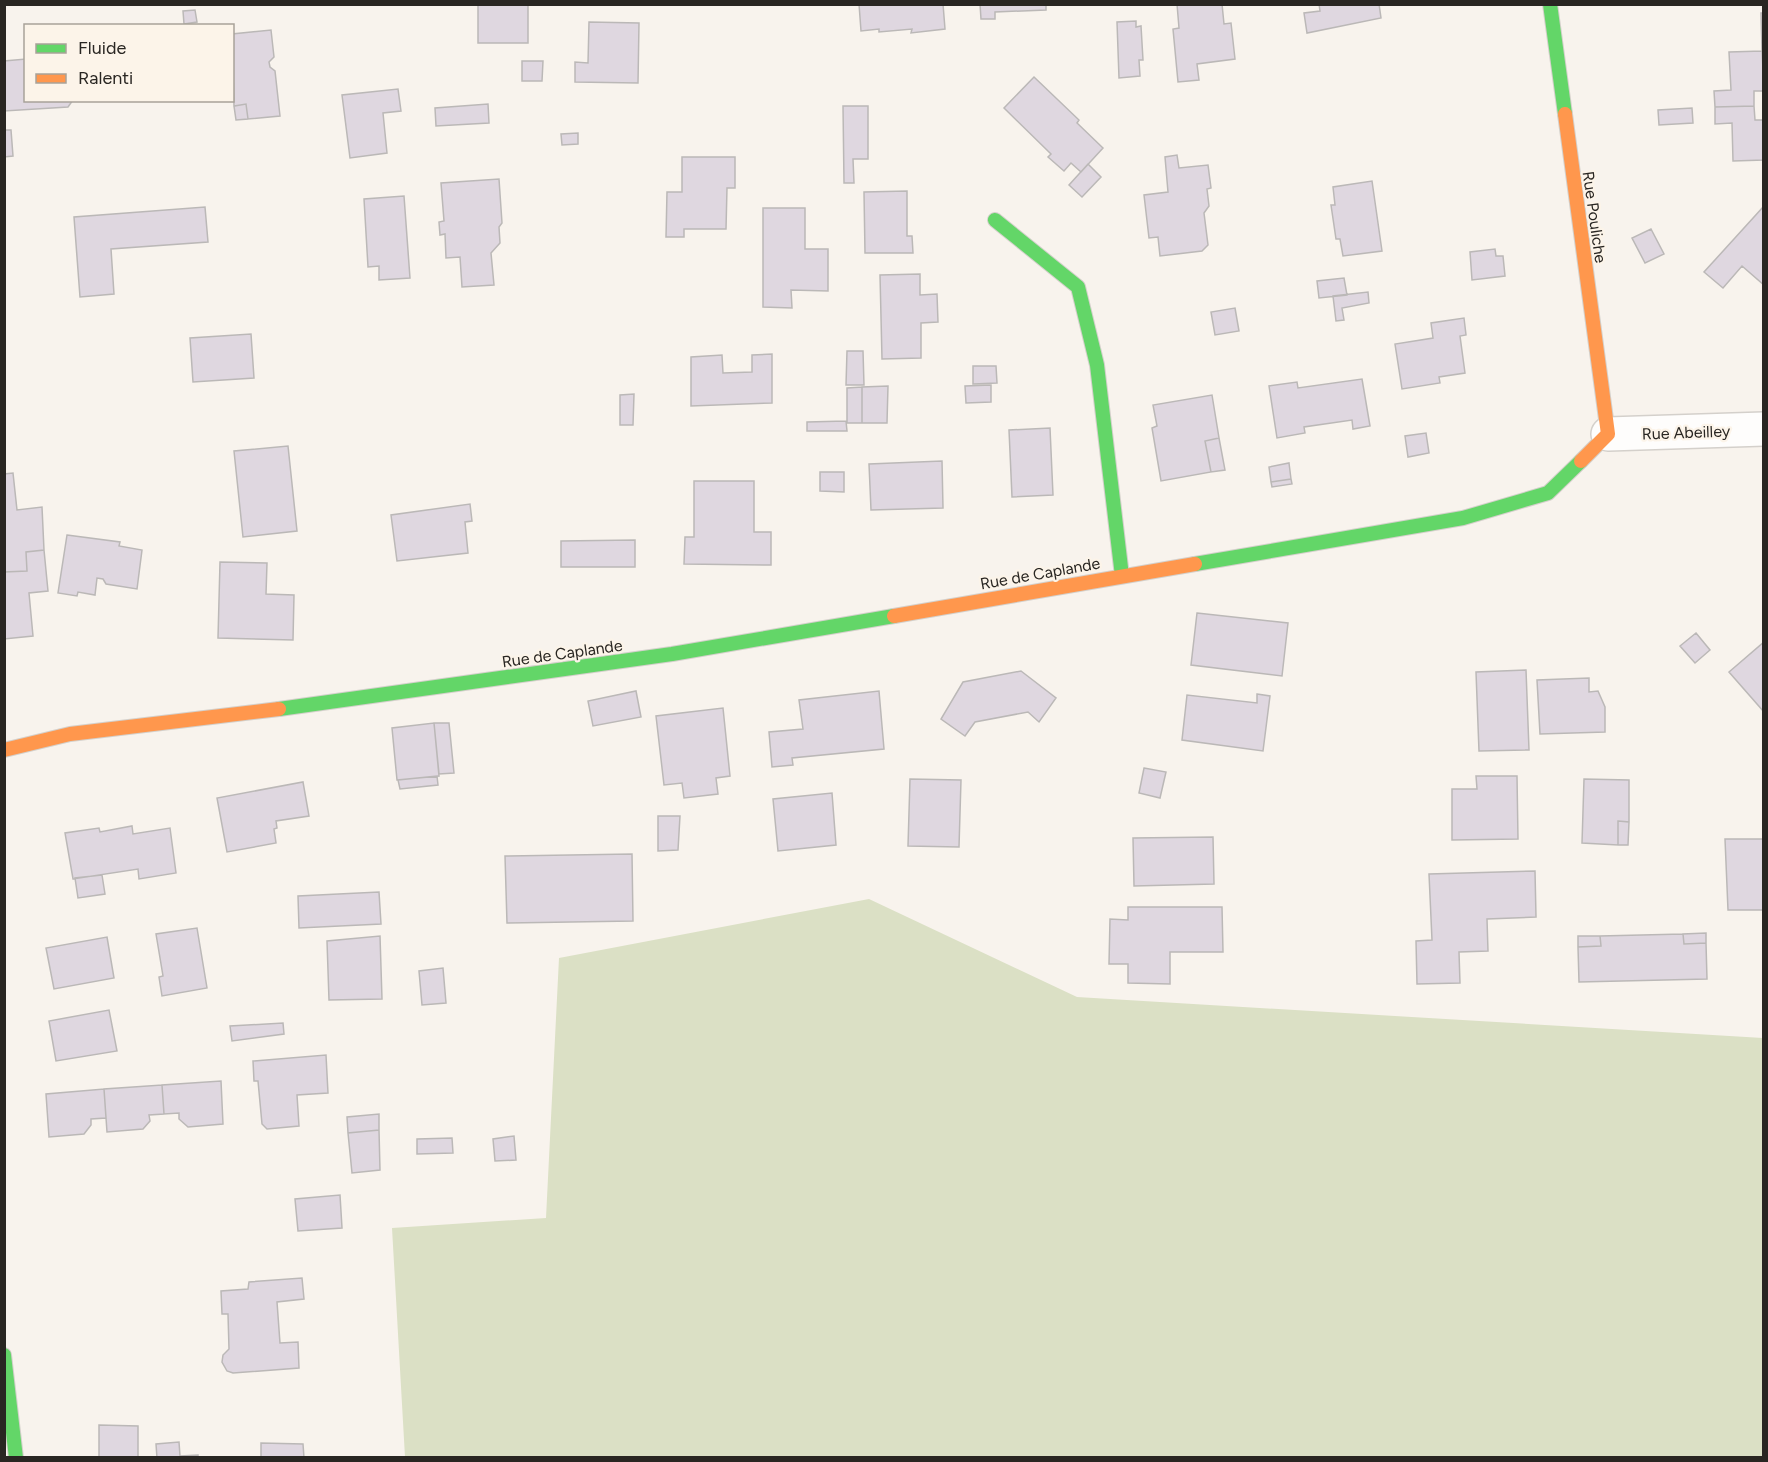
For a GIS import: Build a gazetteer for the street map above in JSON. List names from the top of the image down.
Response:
{
  "streets": {
    "street": ["Rue Pouliche", "Rue Abeilley", "Rue de Caplande"]
  },
  "crossings": [
    ["Rue Pouliche", "Rue Abeilley"],
    ["Rue Pouliche", "Rue de Caplande"],
    ["Rue Abeilley", "Rue de Caplande"]
  ],
  "legend": ["Fluide", "Ralenti"]
}
